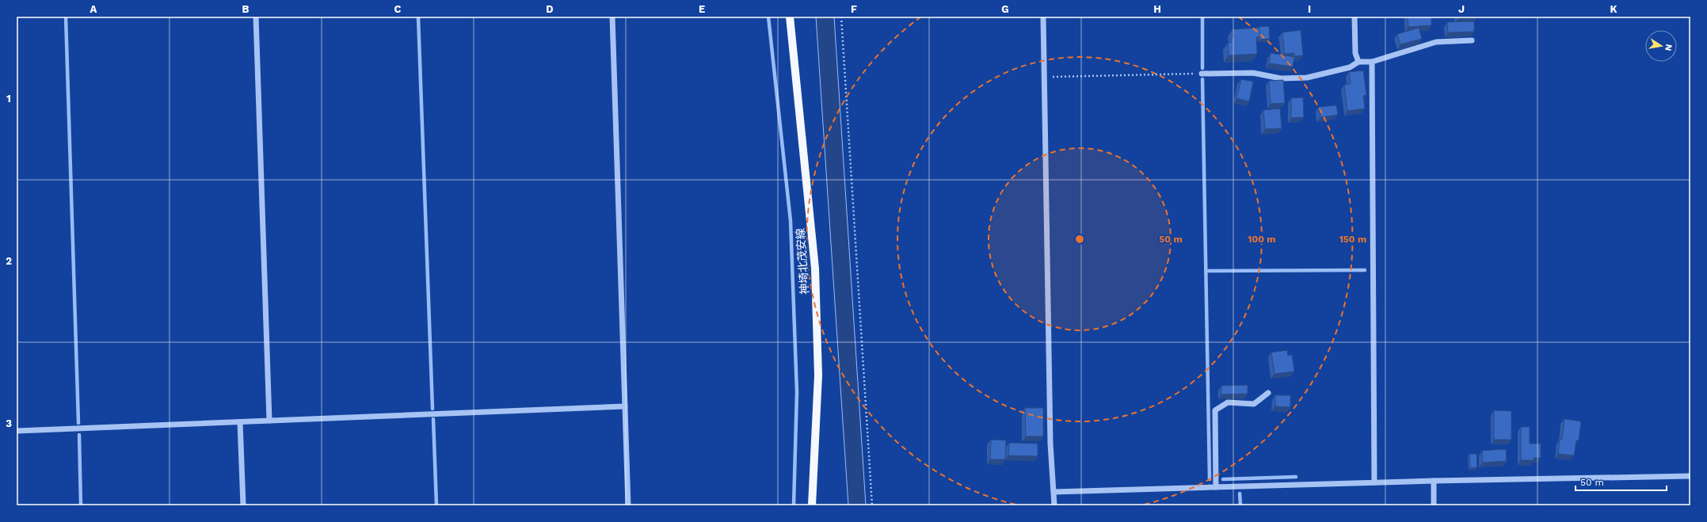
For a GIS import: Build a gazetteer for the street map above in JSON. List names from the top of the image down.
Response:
{
  "streets": {
    "main road": ["神埼北茂安線"]
  },
  "scale_bar": "50 m",
  "north": "right",
  "grid": {
    "columns": [
      "A",
      "B",
      "C",
      "D",
      "E",
      "F",
      "G",
      "H",
      "I",
      "J",
      "K"
    ],
    "rows": ["1", "2", "3"]
  },
  "rings": ["50 m", "100 m", "150 m"]
}
